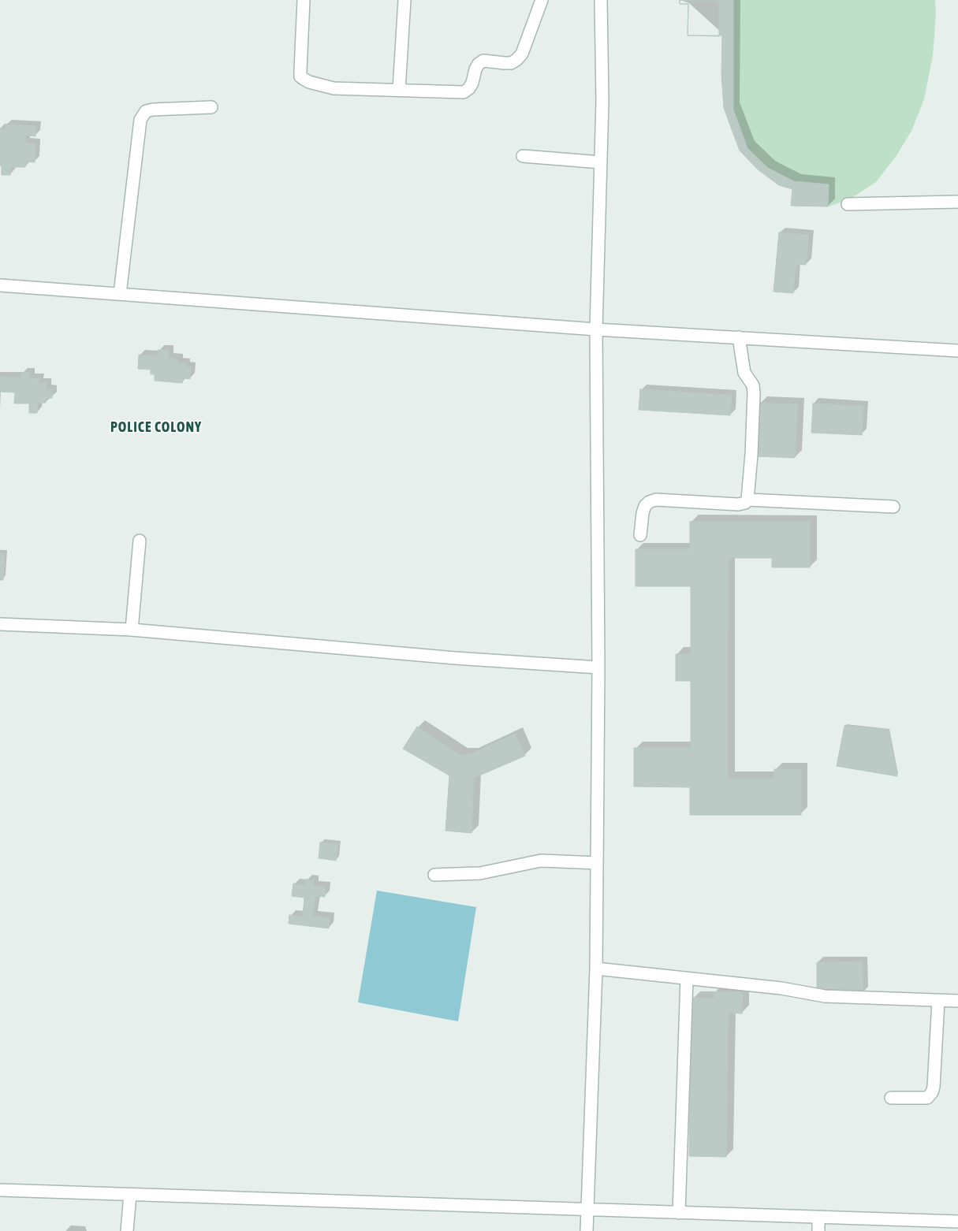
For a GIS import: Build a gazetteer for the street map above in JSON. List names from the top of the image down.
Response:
{
  "districts": ["POLICE COLONY"]
}
